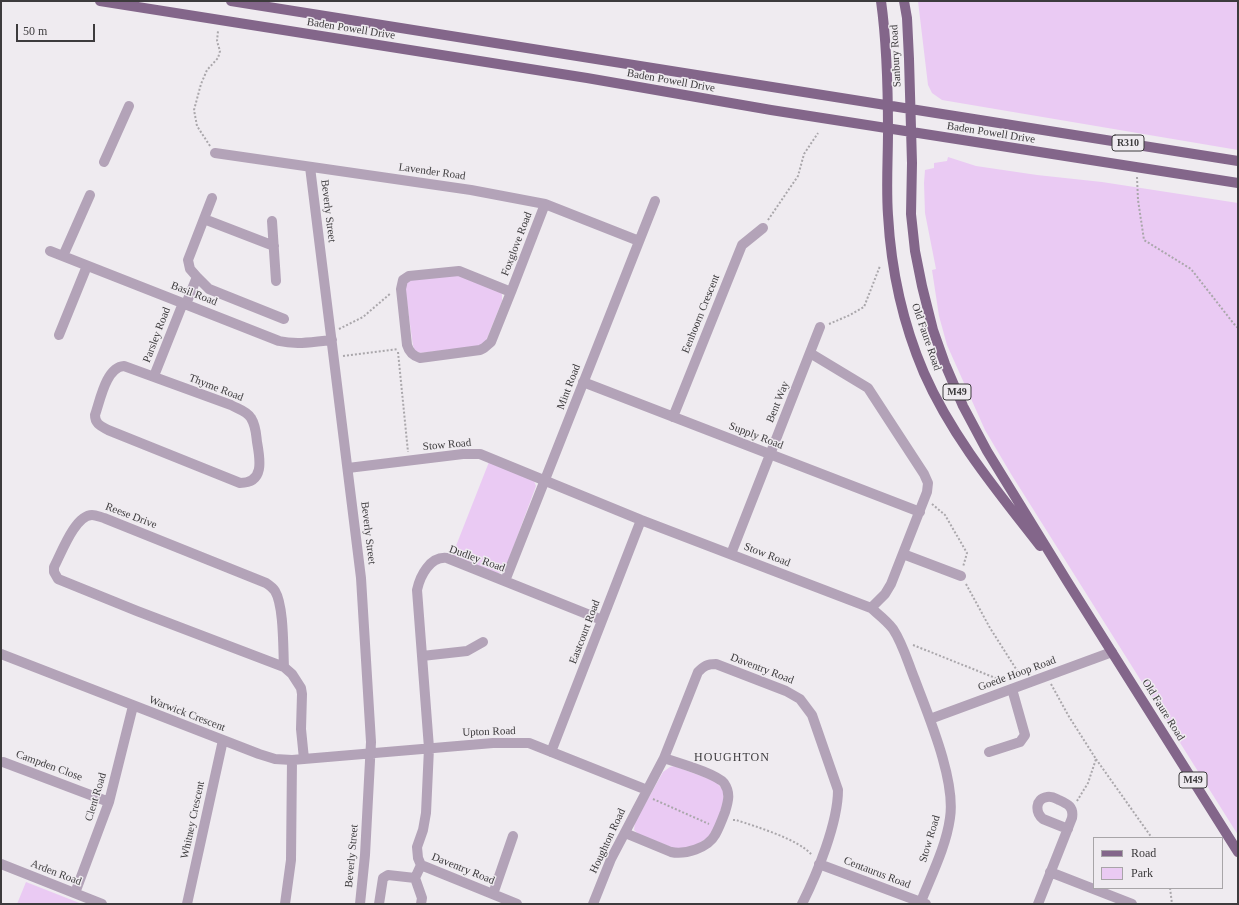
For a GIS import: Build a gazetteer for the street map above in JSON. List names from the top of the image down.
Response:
{
  "streets": {
    "main road": [
      "Baden Powell Drive",
      "Sanbury Road",
      "R310",
      "Old Faure Road",
      "M49"
    ],
    "street": [
      "Lavender Road",
      "Beverly Street",
      "Foxglove Road",
      "Basil Road",
      "Eenhoorn Crescent",
      "Parsley Road",
      "Mint Road",
      "Thyme Road",
      "Bent Way",
      "Supply Road",
      "Stow Road",
      "Reese Drive",
      "Dudley Road",
      "Eastcourt Road",
      "Daventry Road",
      "Goede Hoop Road",
      "Warwick Crescent",
      "Upton Road",
      "Campden Close",
      "Clent Road",
      "Whitney Crescent",
      "Houghton Road",
      "Arden Road",
      "Centaurus Road"
    ]
  },
  "crossings": [
    ["Baden Powell Drive", "Sanbury Road"],
    ["Baden Powell Drive", "Old Faure Road"],
    ["Sanbury Road", "Old Faure Road"],
    ["Lavender Road", "Beverly Street"],
    ["Lavender Road", "Foxglove Road"],
    ["Lavender Road", "Mint Road"],
    ["Beverly Street", "Basil Road"],
    ["Beverly Street", "Stow Road"],
    ["Beverly Street", "Warwick Crescent"],
    ["Beverly Street", "Upton Road"],
    ["Basil Road", "Parsley Road"],
    ["Eenhoorn Crescent", "Supply Road"],
    ["Parsley Road", "Thyme Road"],
    ["Old Faure Road", "Goede Hoop Road"],
    ["Mint Road", "Supply Road"],
    ["Mint Road", "Stow Road"],
    ["Mint Road", "Dudley Road"],
    ["Bent Way", "Supply Road"],
    ["Bent Way", "Stow Road"],
    ["Stow Road", "Eastcourt Road"],
    ["Stow Road", "Goede Hoop Road"],
    ["Stow Road", "Centaurus Road"],
    ["Reese Drive", "Warwick Crescent"],
    ["Dudley Road", "Eastcourt Road"],
    ["Dudley Road", "Daventry Road"],
    ["Dudley Road", "Upton Road"],
    ["Eastcourt Road", "Upton Road"],
    ["Daventry Road", "Upton Road"],
    ["Daventry Road", "Houghton Road"],
    ["Daventry Road", "Centaurus Road"],
    ["Warwick Crescent", "Upton Road"],
    ["Warwick Crescent", "Clent Road"],
    ["Warwick Crescent", "Whitney Crescent"],
    ["Upton Road", "Houghton Road"],
    ["Campden Close", "Clent Road"],
    ["Clent Road", "Arden Road"]
  ],
  "districts": ["HOUGHTON"],
  "legend": ["Road", "Park"],
  "scale_bar": "50 m"
}
